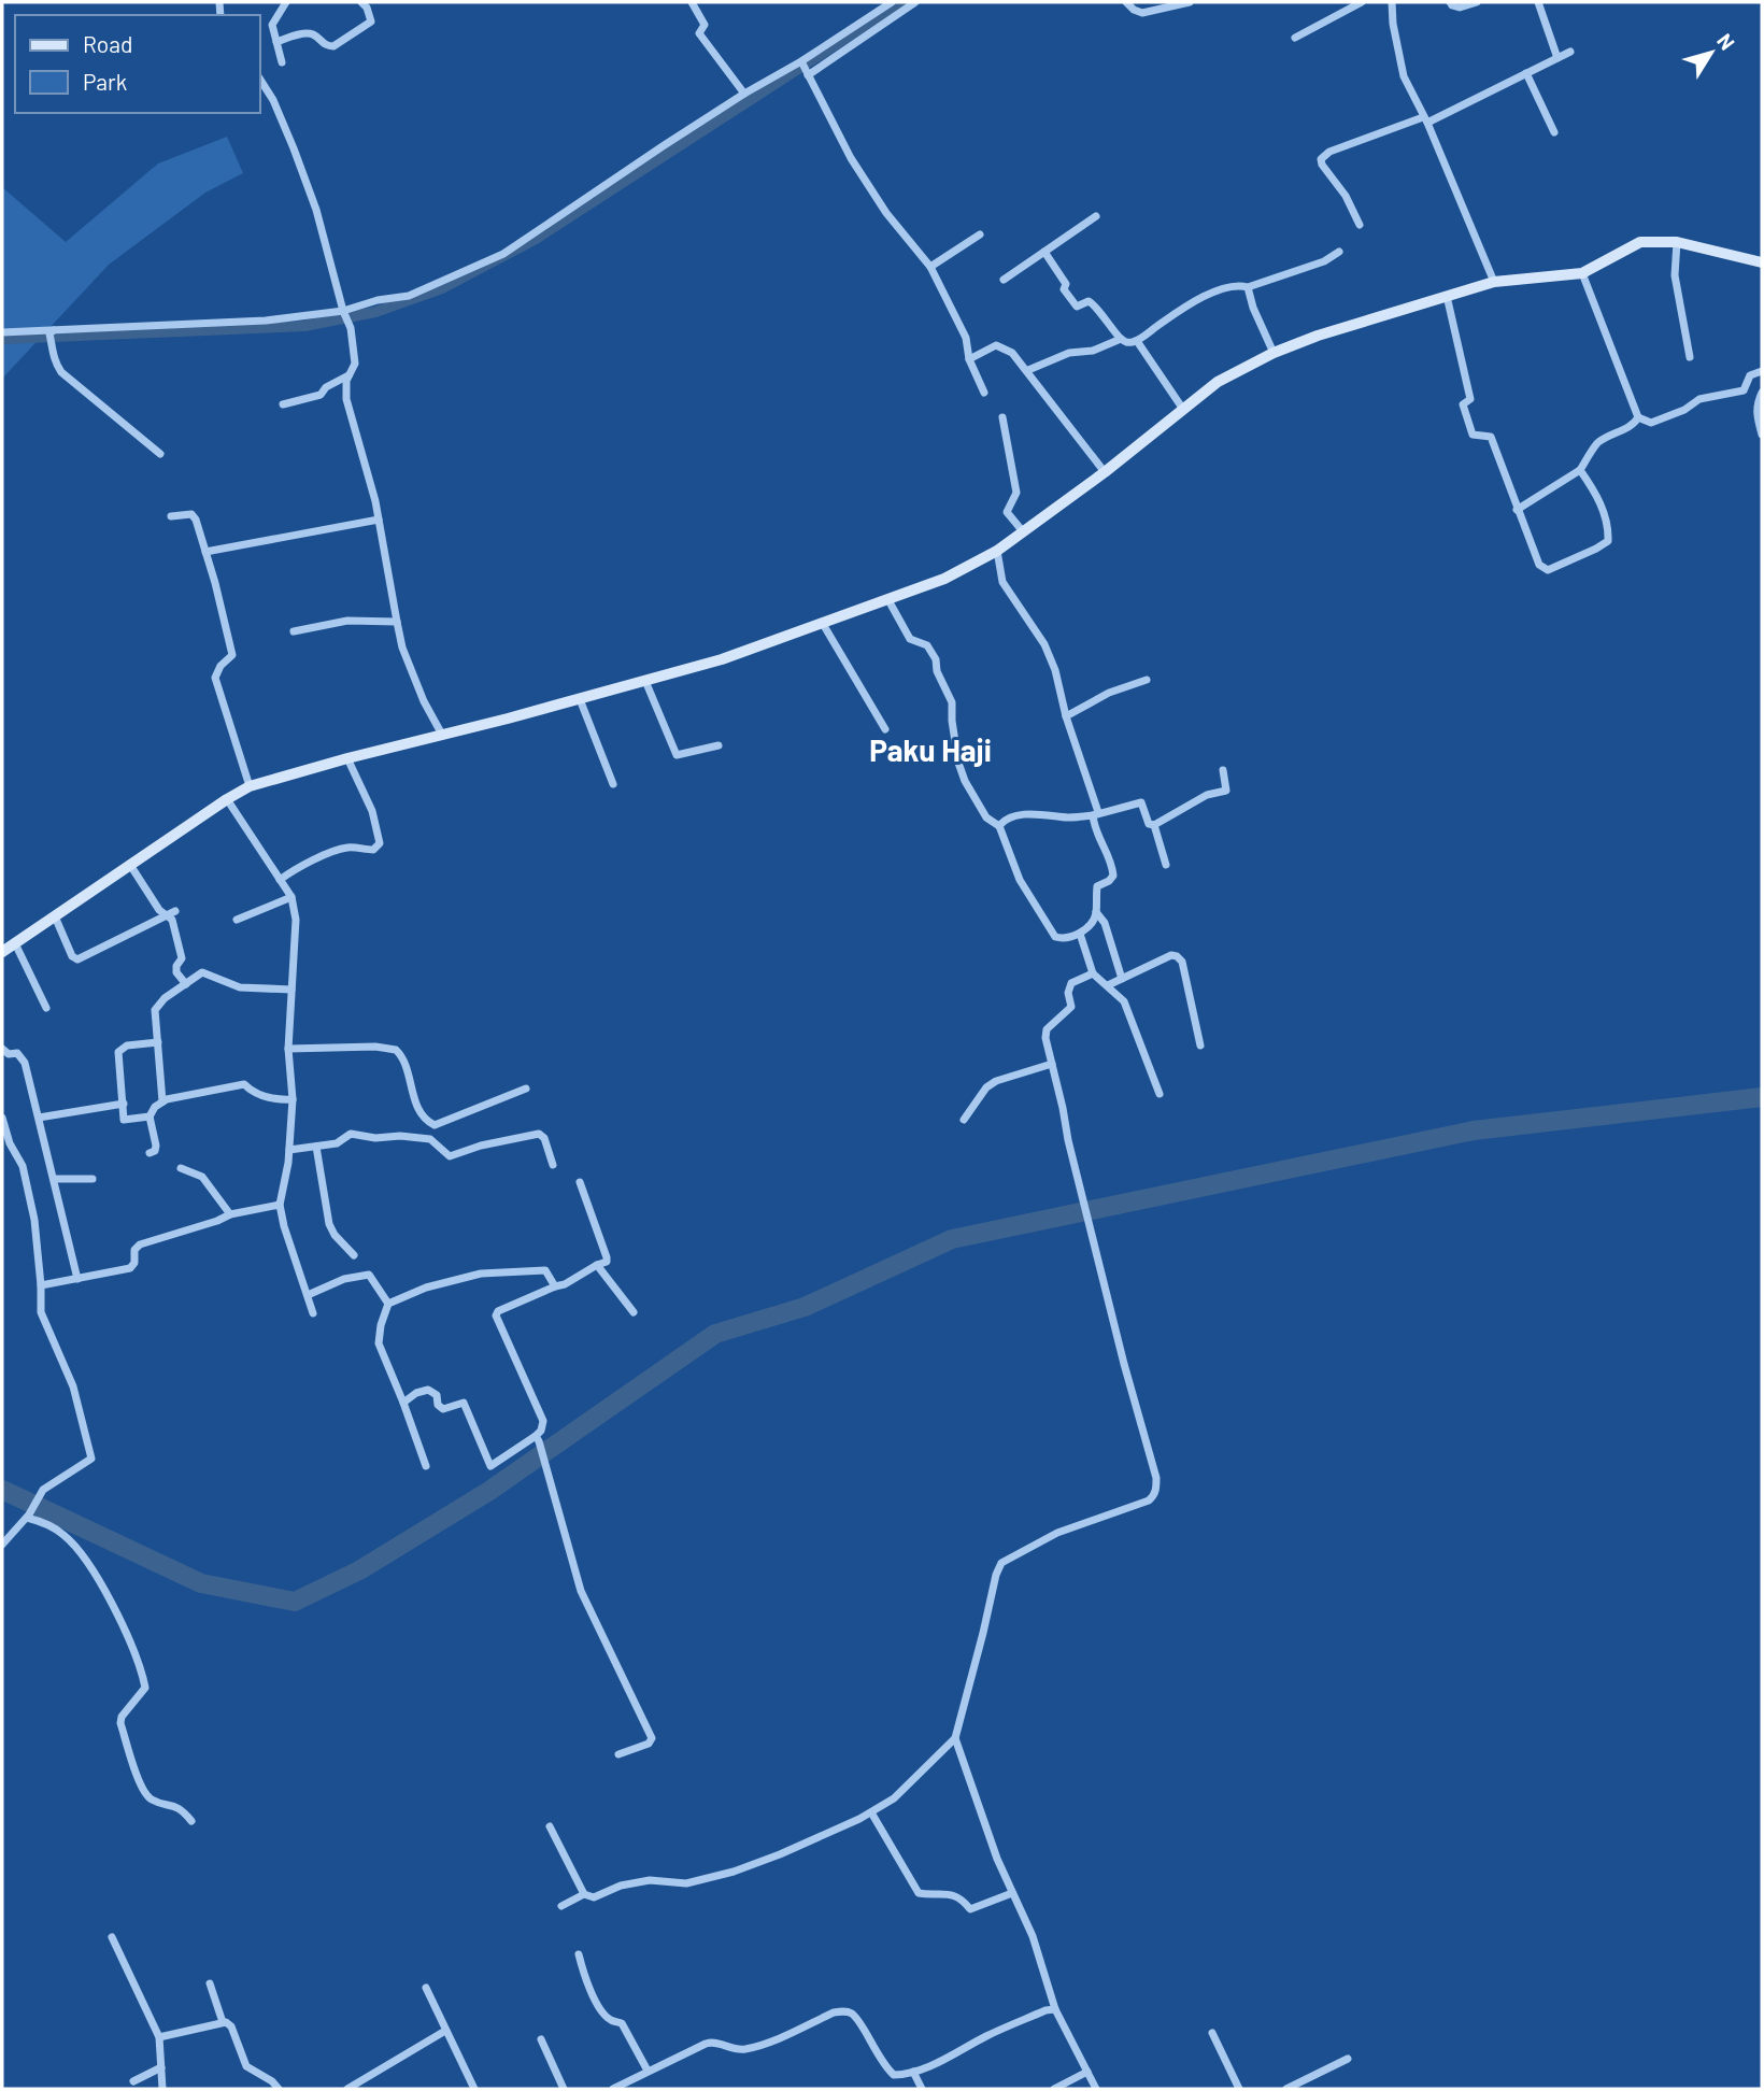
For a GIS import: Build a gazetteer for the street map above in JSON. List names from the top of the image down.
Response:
{
  "districts": ["Paku Haji"],
  "legend": ["Road", "Park"],
  "north": "top right"
}
